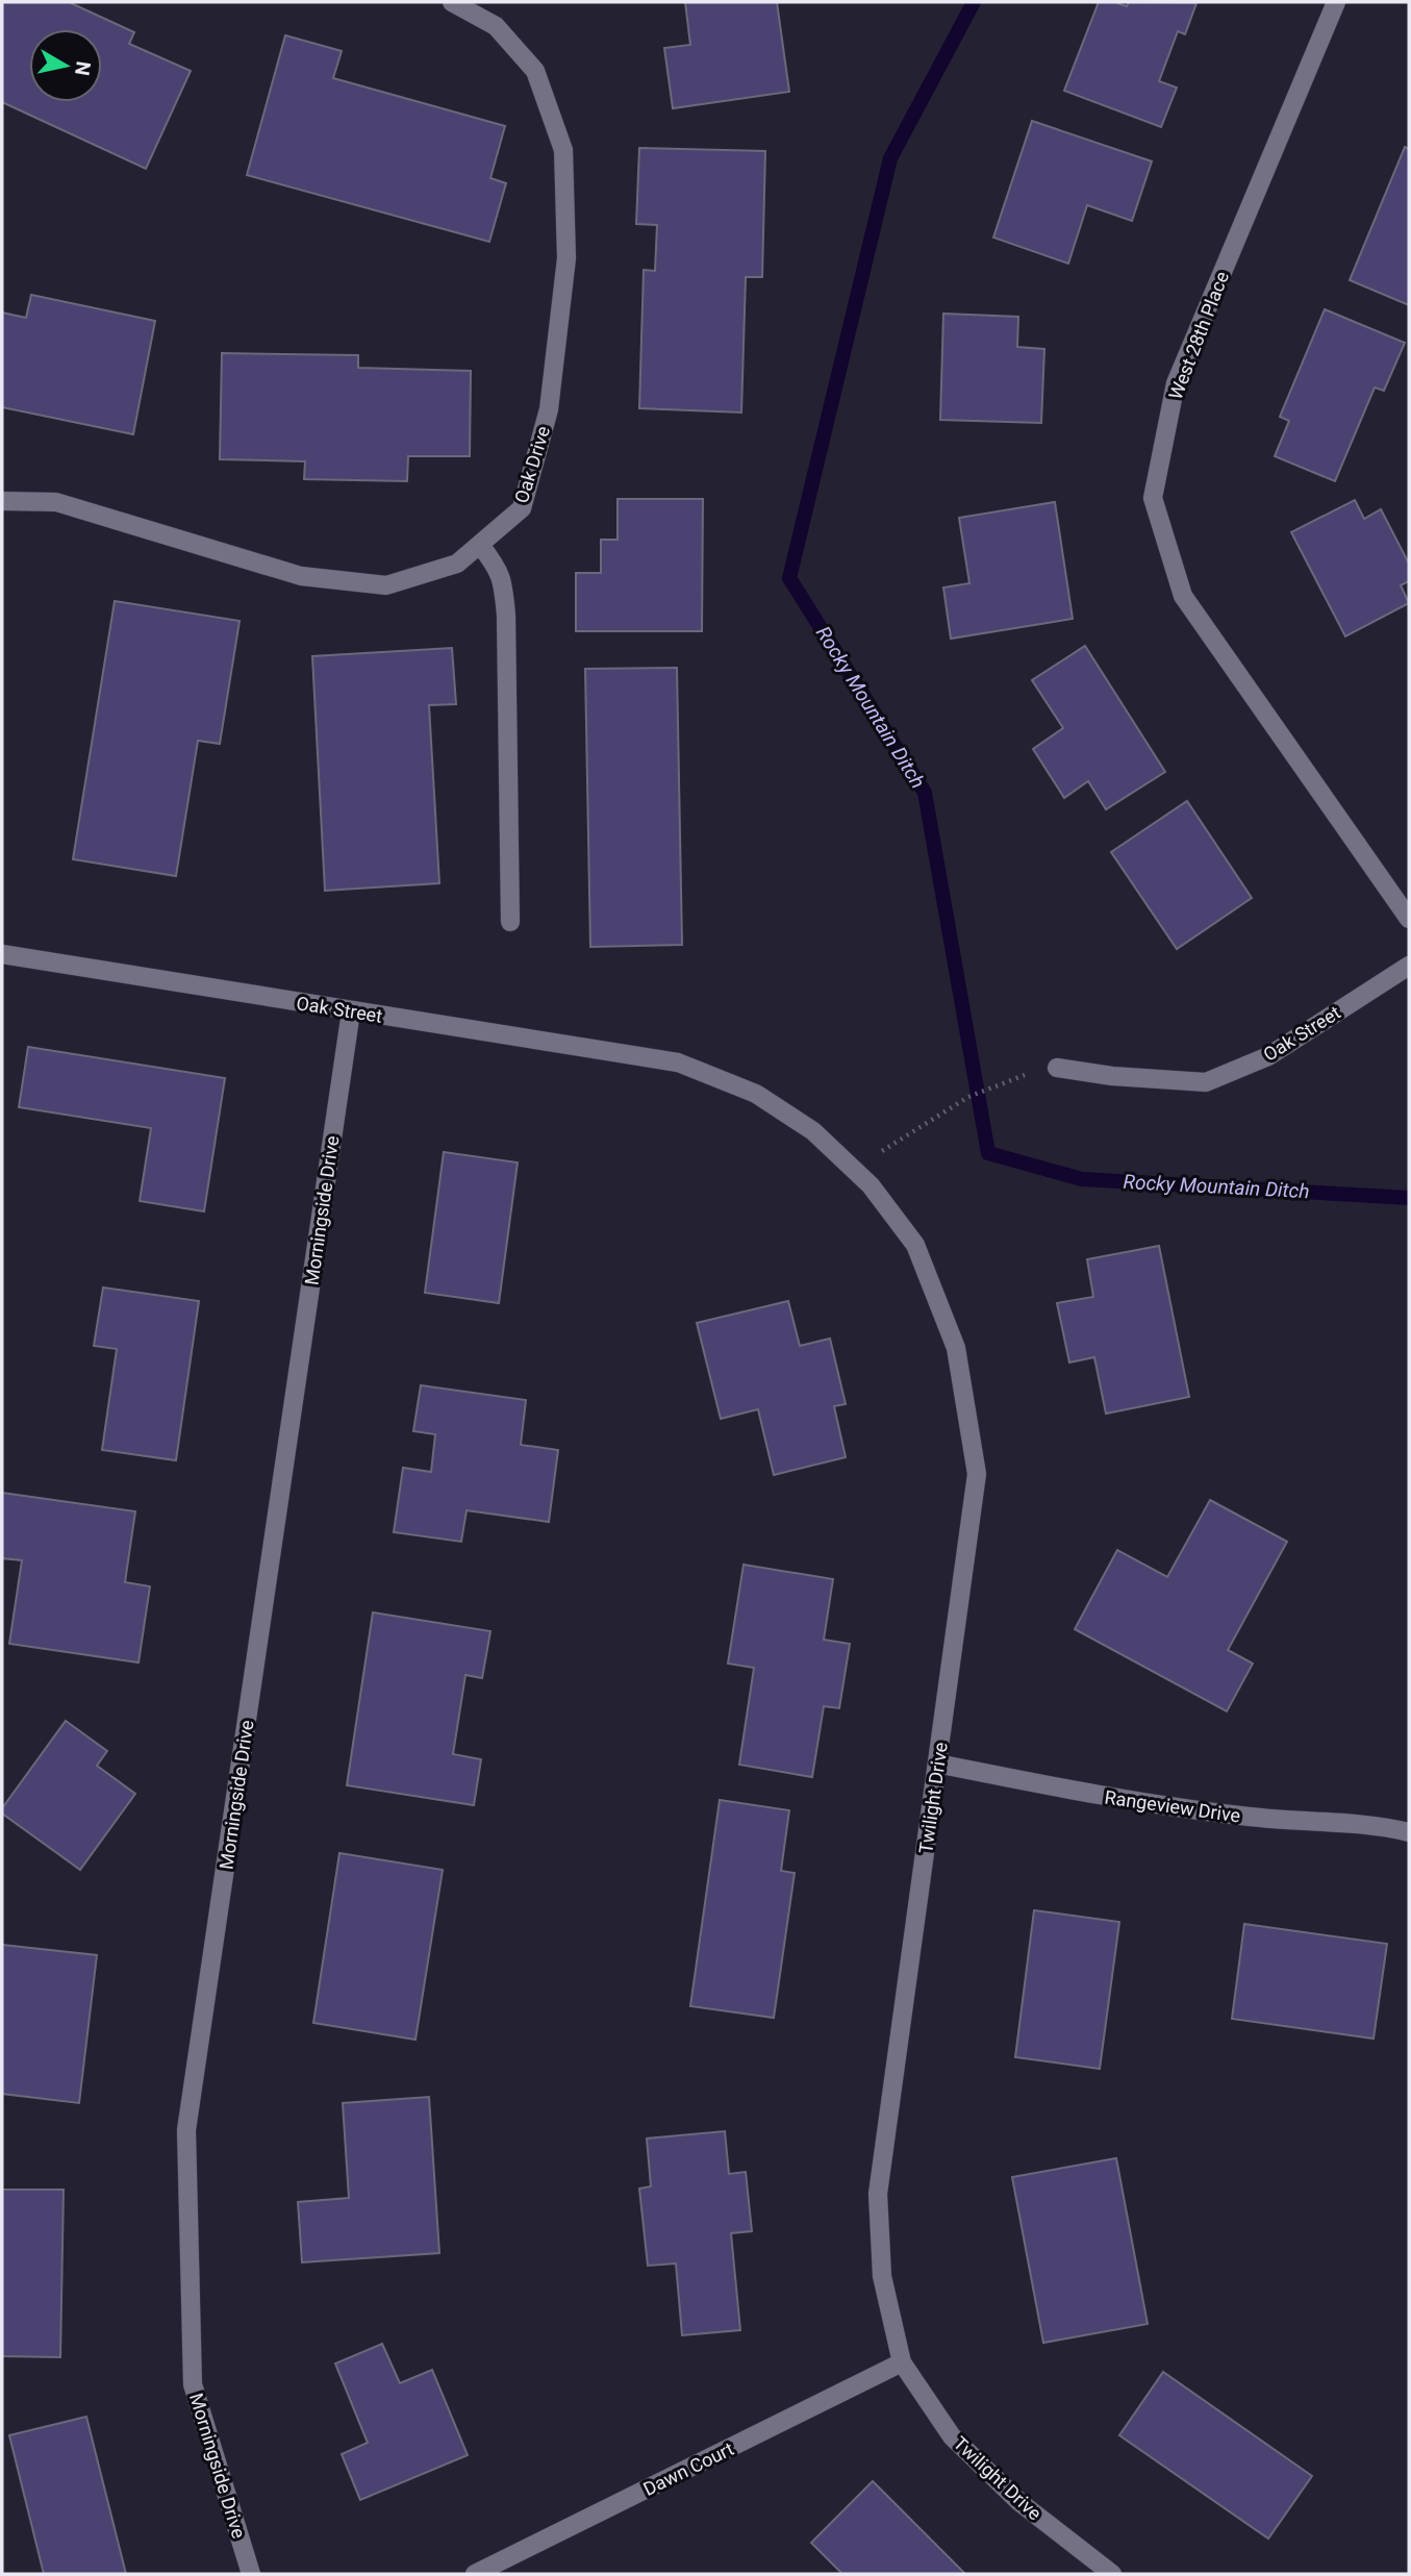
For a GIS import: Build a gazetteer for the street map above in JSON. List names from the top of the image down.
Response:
{
  "streets": {
    "street": [
      "West 28th Place",
      "Oak Drive",
      "Oak Street",
      "Morningside Drive",
      "Twilight Drive",
      "Rangeview Drive",
      "Dawn Court"
    ]
  },
  "crossings": [
    ["Oak Street", "Morningside Drive"],
    ["Oak Street", "Twilight Drive"],
    ["Twilight Drive", "Rangeview Drive"],
    ["Twilight Drive", "Dawn Court"]
  ],
  "water": ["Rocky Mountain Ditch"],
  "north": "right"
}
